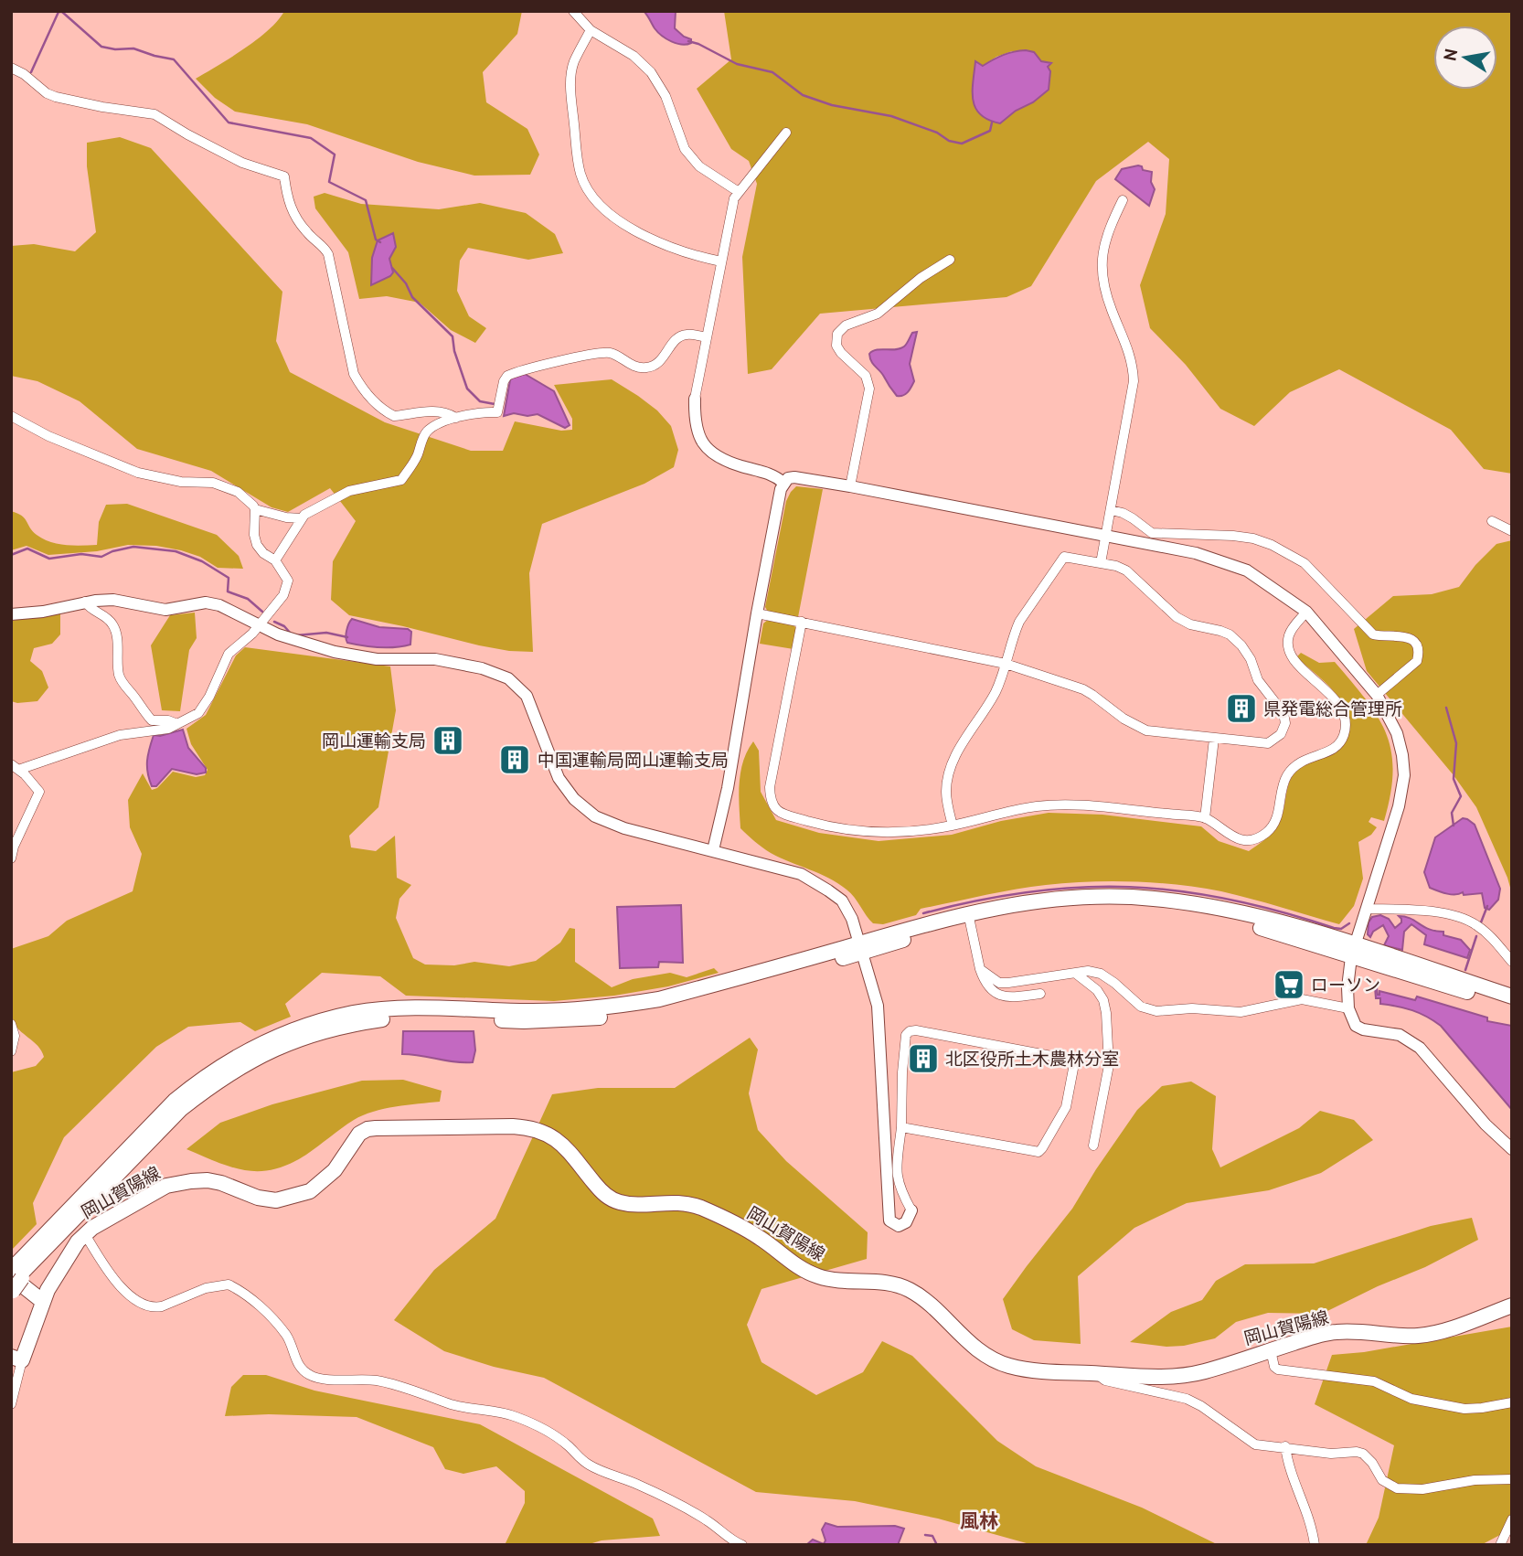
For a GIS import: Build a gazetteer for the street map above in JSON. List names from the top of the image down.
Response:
{
  "streets": {
    "main road": ["岡山賀陽線"]
  },
  "districts": ["風林"],
  "places": {
    "building": [
      "県発電総合管理所",
      "岡山運輸支局",
      "中国運輸局岡山運輸支局",
      "北区役所土木農林分室"
    ],
    "supermarket": ["ローソン"]
  },
  "north": "left"
}
